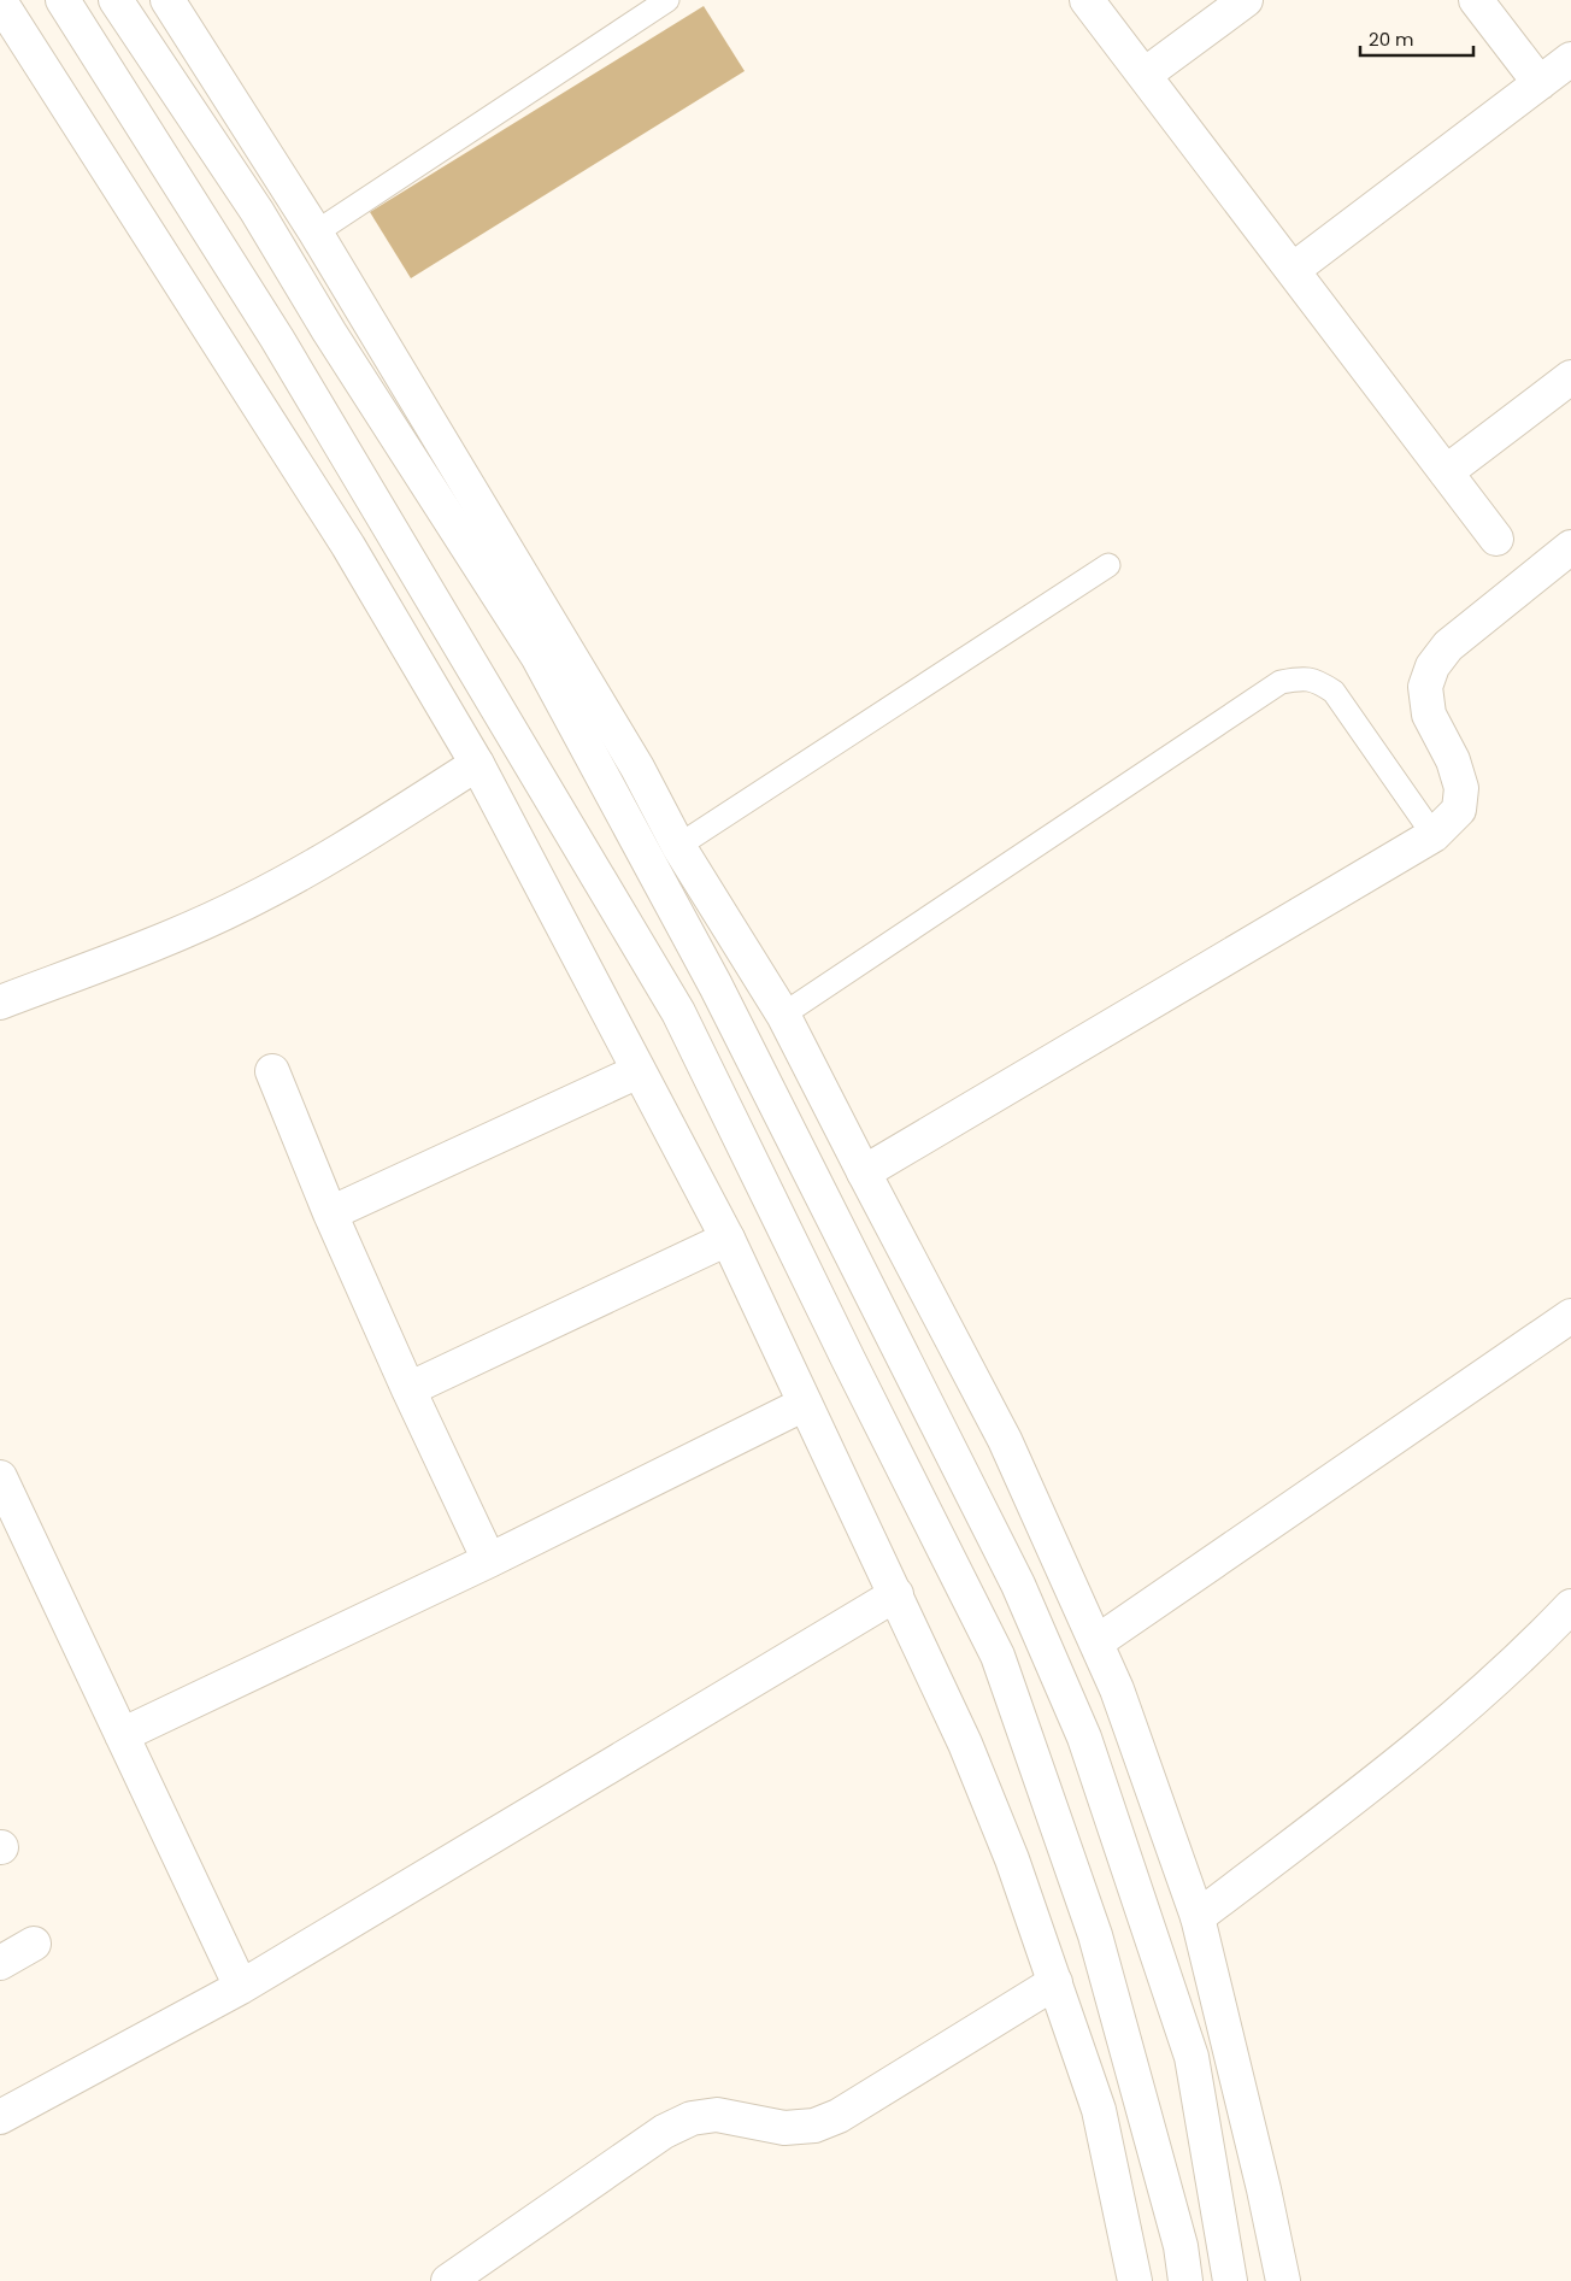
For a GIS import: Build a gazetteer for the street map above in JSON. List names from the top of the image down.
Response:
{
  "scale_bar": "20 m"
}
